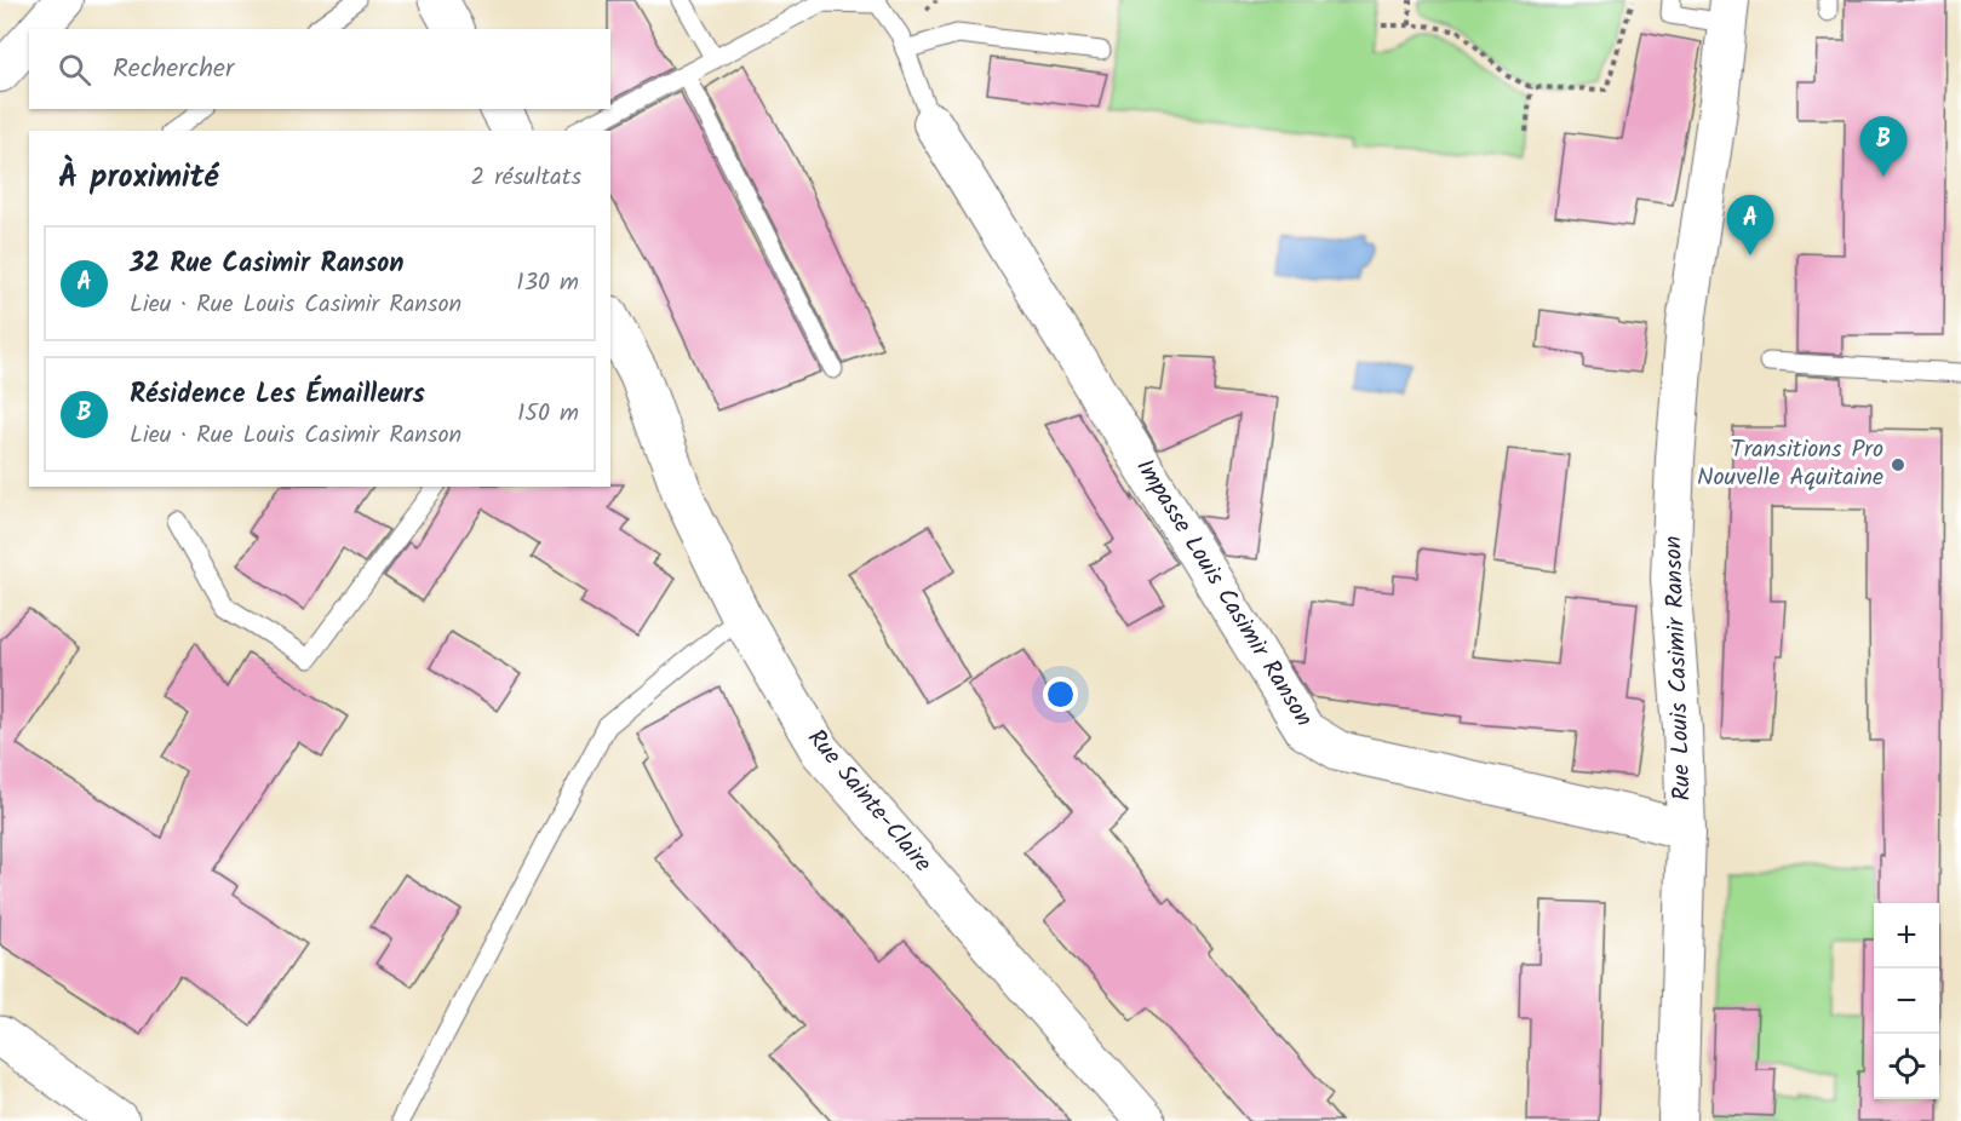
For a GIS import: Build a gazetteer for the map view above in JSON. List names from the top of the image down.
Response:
{
  "streets": {
    "street": ["Impasse Louis Casimir Ranson", "Rue Louis Casimir Ranson", "Rue Sainte-Claire"]
  },
  "crossings": [
    ["Impasse Louis Casimir Ranson", "Rue Louis Casimir Ranson"]
  ],
  "places": ["Transitions Pro Nouvelle Aquitaine"],
  "page": {
    "search": "Rechercher",
    "pins": ["B", "A"],
    "heading": ["À proximité", "2 résultats"],
    "list": [
      {
        "mark": "A",
        "name": "32 Rue Casimir Ranson",
        "note": "Lieu · Rue Louis Casimir Ranson",
        "value": "130 m"
      },
      {
        "mark": "B",
        "name": "Résidence Les Émailleurs",
        "note": "Lieu · Rue Louis Casimir Ranson",
        "value": "150 m"
      }
    ],
    "map_buttons": ["+", "−"]
  }
}
